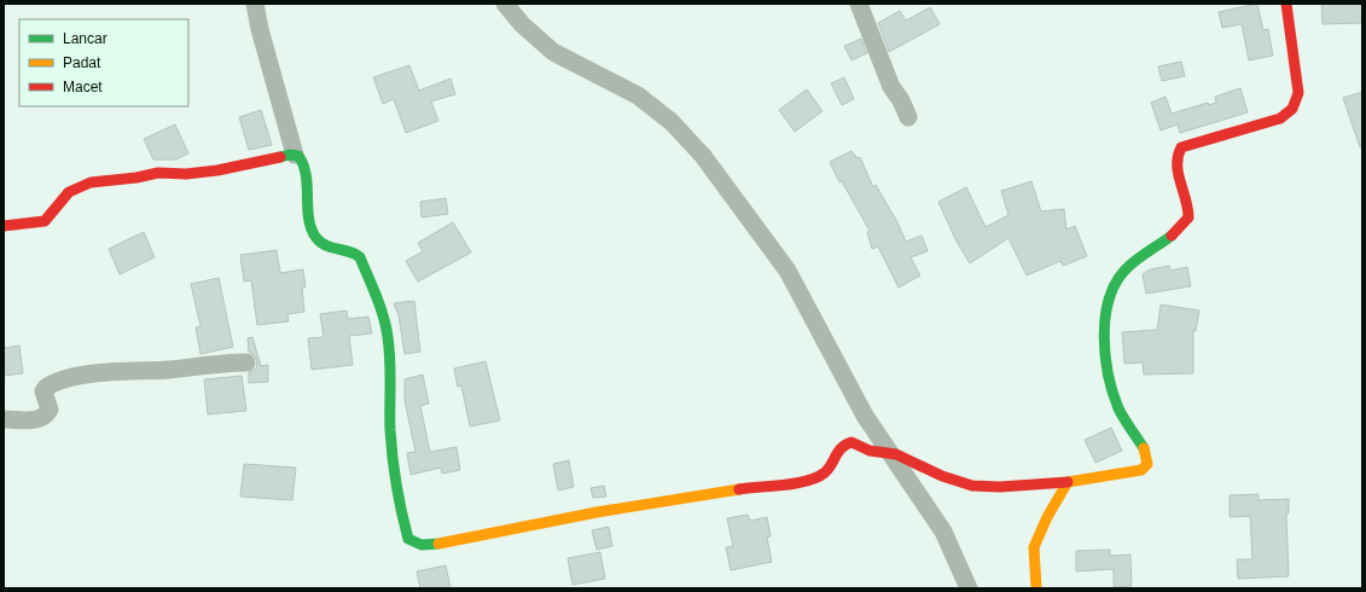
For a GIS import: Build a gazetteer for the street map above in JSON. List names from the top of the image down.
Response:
{
  "legend": ["Lancar", "Padat", "Macet"]
}
